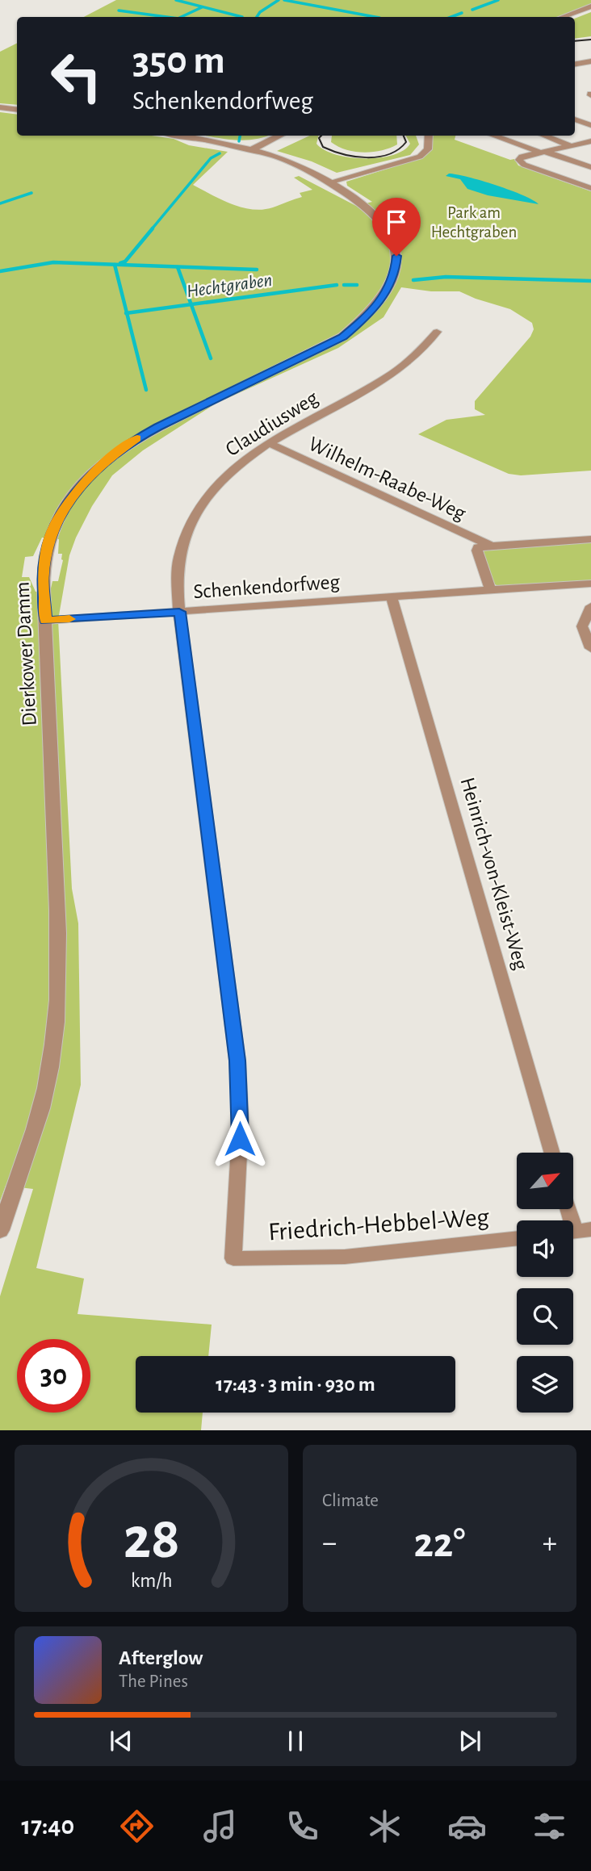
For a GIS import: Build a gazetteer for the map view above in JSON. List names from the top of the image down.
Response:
{
  "streets": {
    "street": [
      "Claudiusweg",
      "Wilhelm-Raabe-Weg",
      "Schenkendorfweg",
      "Dierkower Damm",
      "Heinrich-von-Kleist-Weg",
      "Friedrich-Hebbel-Weg"
    ]
  },
  "crossings": [
    ["Claudiusweg", "Wilhelm-Raabe-Weg"],
    ["Claudiusweg", "Schenkendorfweg"],
    ["Claudiusweg", "Friedrich-Hebbel-Weg"],
    ["Schenkendorfweg", "Dierkower Damm"],
    ["Schenkendorfweg", "Heinrich-von-Kleist-Weg"]
  ],
  "water": ["Hechtgraben"],
  "parks": ["Park am Hechtgraben"],
  "north": "top right",
  "page": {
    "turn": ["350 m", "Schenkendorfweg"],
    "limit": "30",
    "trip": "17:43 · 3 min · 930 m",
    "tile": "Climate",
    "heat": ["−", "22°", "+"],
    "song": ["Afterglow", "The Pines"],
    "tabs": "17:40",
    "gauge": ["28", "km/h"]
  }
}
